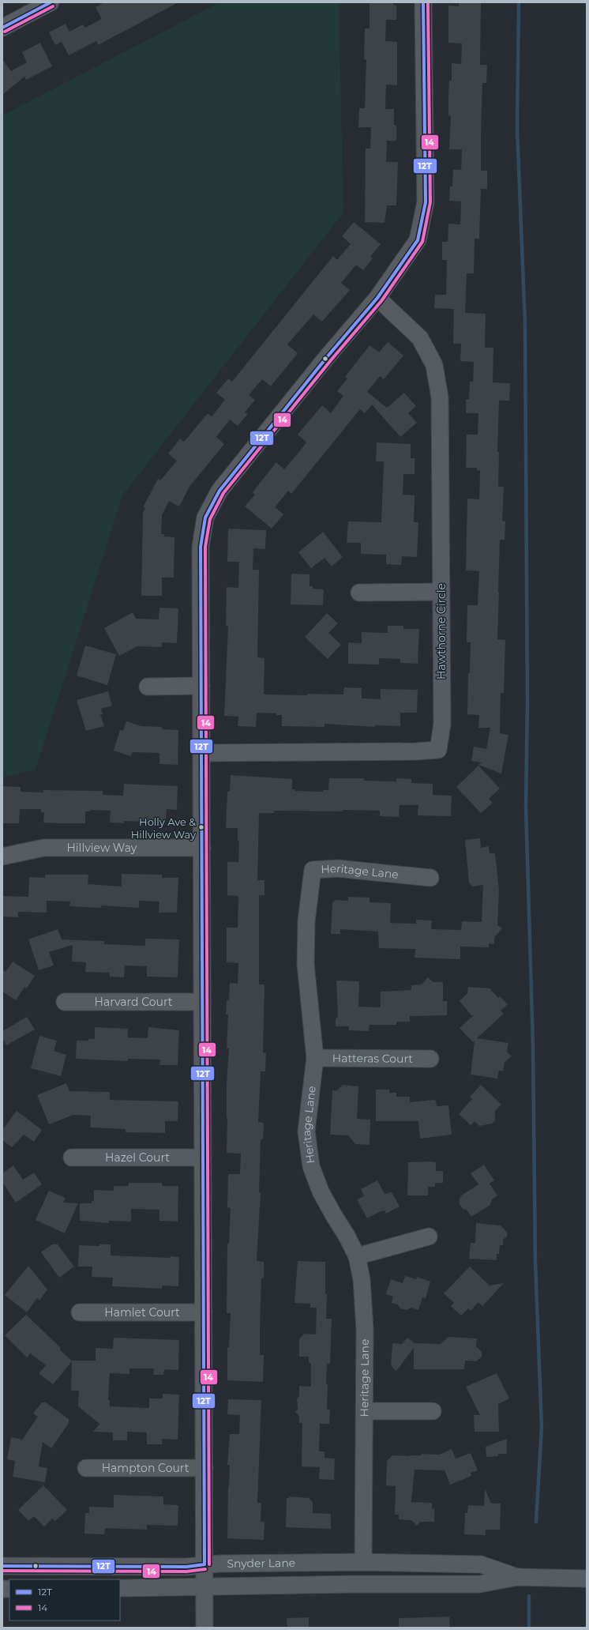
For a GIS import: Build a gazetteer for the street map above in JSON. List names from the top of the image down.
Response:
{
  "streets": {
    "street": [
      "Hawthorne Circle",
      "Hillview Way",
      "Heritage Lane",
      "Harvard Court",
      "Hatteras Court",
      "Hazel Court",
      "Hamlet Court",
      "Hampton Court",
      "Snyder Lane"
    ]
  },
  "crossings": [
    ["Heritage Lane", "Hatteras Court"],
    ["Heritage Lane", "Snyder Lane"]
  ],
  "places": ["Holly Ave & Hillview Way"],
  "lines": ["transit line 12T", "transit line 14"],
  "legend": ["12T", "14"]
}
